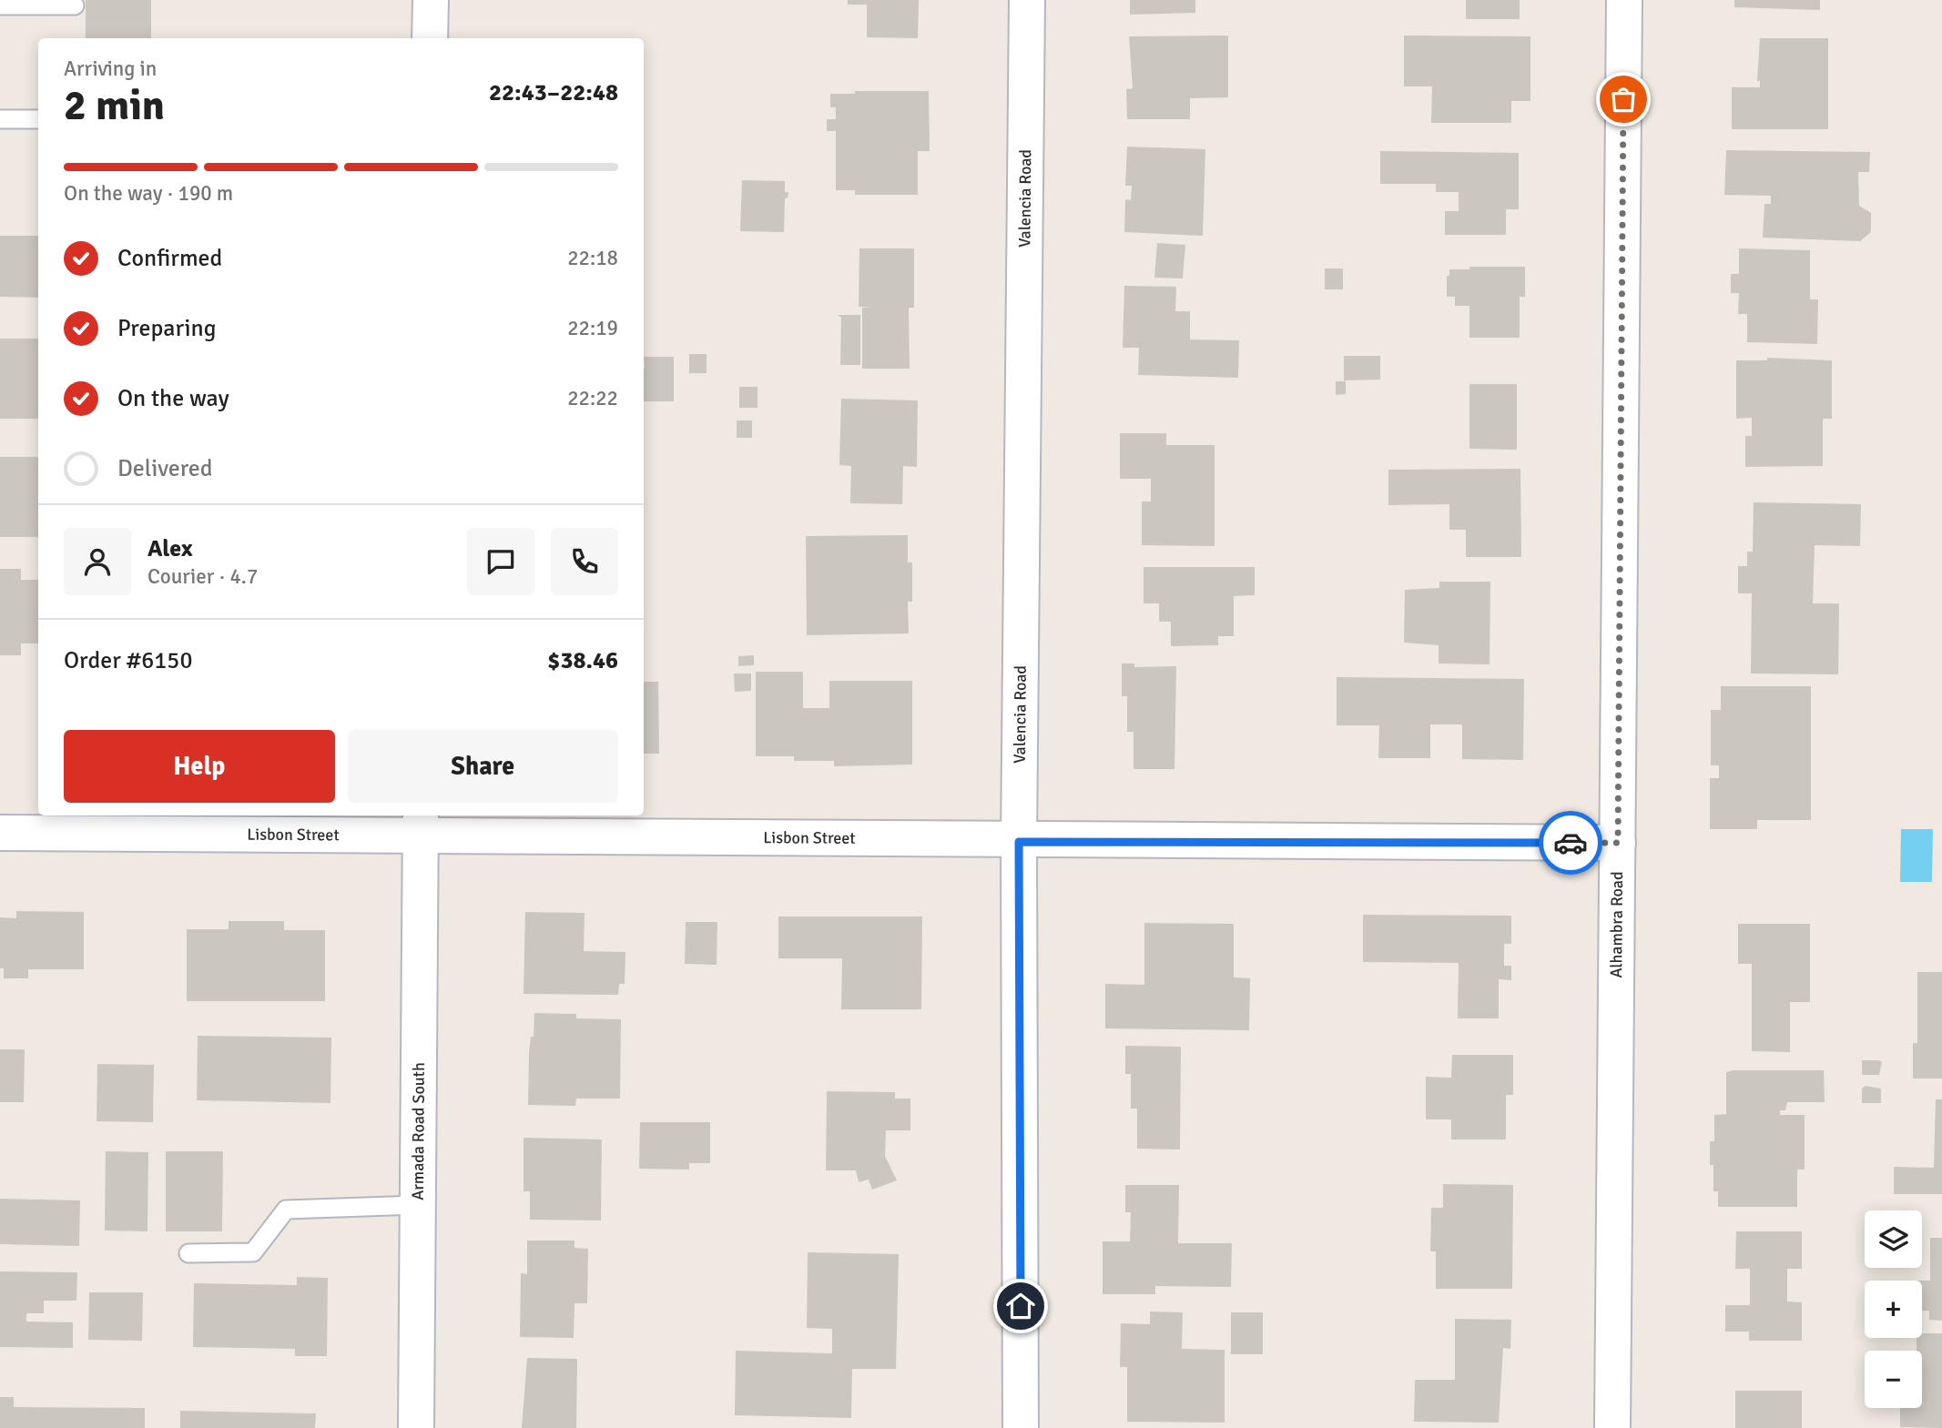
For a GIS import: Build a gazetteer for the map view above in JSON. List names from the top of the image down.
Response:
{
  "streets": {
    "street": [
      "Valencia Road",
      "Lisbon Street",
      "Alhambra Road",
      "Armada Road South"
    ]
  },
  "crossings": [
    ["Valencia Road", "Lisbon Street"],
    ["Lisbon Street", "Alhambra Road"],
    ["Lisbon Street", "Armada Road South"]
  ],
  "page": {
    "heading": ["2 min", "Arriving in", "22:43–22:48"],
    "panel": [
      "Alex",
      "Courier · 4.7",
      "Order #6150",
      "$38.46"
    ],
    "bar": "On the way · 190 m",
    "list": [
      ["Confirmed", "22:18"],
      ["Preparing", "22:19"],
      ["On the way", "22:22"],
      "Delivered"
    ],
    "buttons": ["Help", "Share"],
    "map_buttons": ["+", "−"]
  }
}
